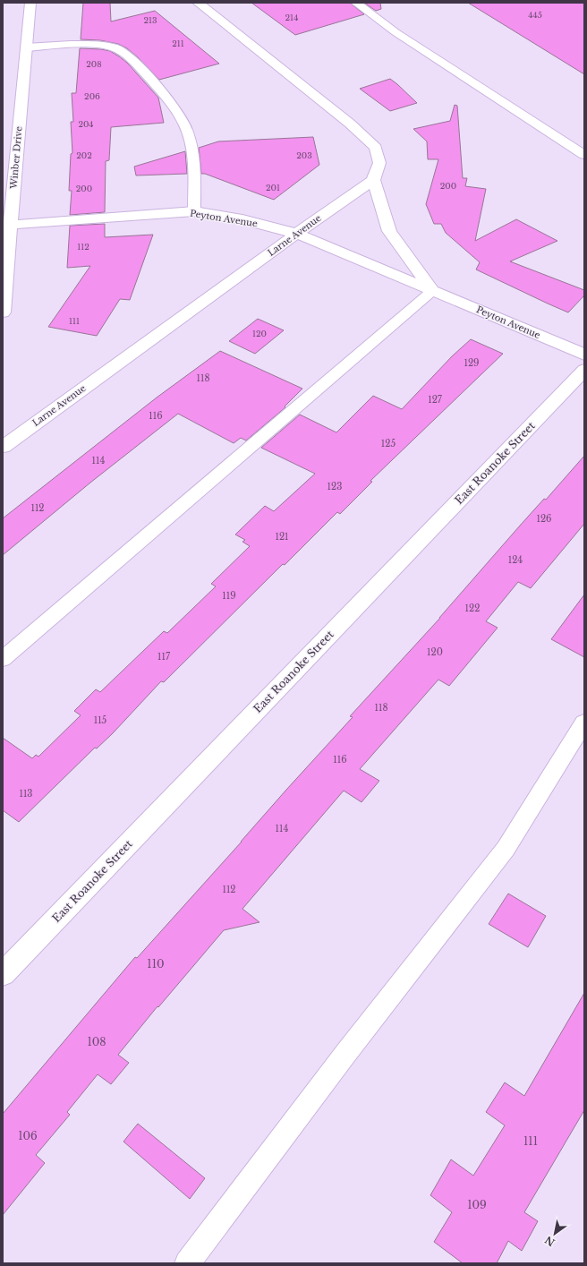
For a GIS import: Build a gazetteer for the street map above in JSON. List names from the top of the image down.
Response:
{
  "streets": {
    "street": [
      "Winber Drive",
      "Peyton Avenue",
      "Larne Avenue",
      "East Roanoke Street"
    ]
  },
  "crossings": [
    ["Winber Drive", "Peyton Avenue"],
    ["Peyton Avenue", "Larne Avenue"]
  ],
  "house_numbers": [
    "445",
    "214",
    "213",
    "211",
    "208",
    "206",
    "204",
    "202",
    "203",
    "200",
    "201",
    "200",
    "112",
    "111",
    "120",
    "129",
    "118",
    "127",
    "116",
    "125",
    "114",
    "123",
    "112",
    "126",
    "121",
    "124",
    "119",
    "122",
    "120",
    "117",
    "118",
    "115",
    "116",
    "113",
    "114",
    "112",
    "110",
    "108",
    "106",
    "111",
    "109"
  ],
  "north": "bottom left"
}
